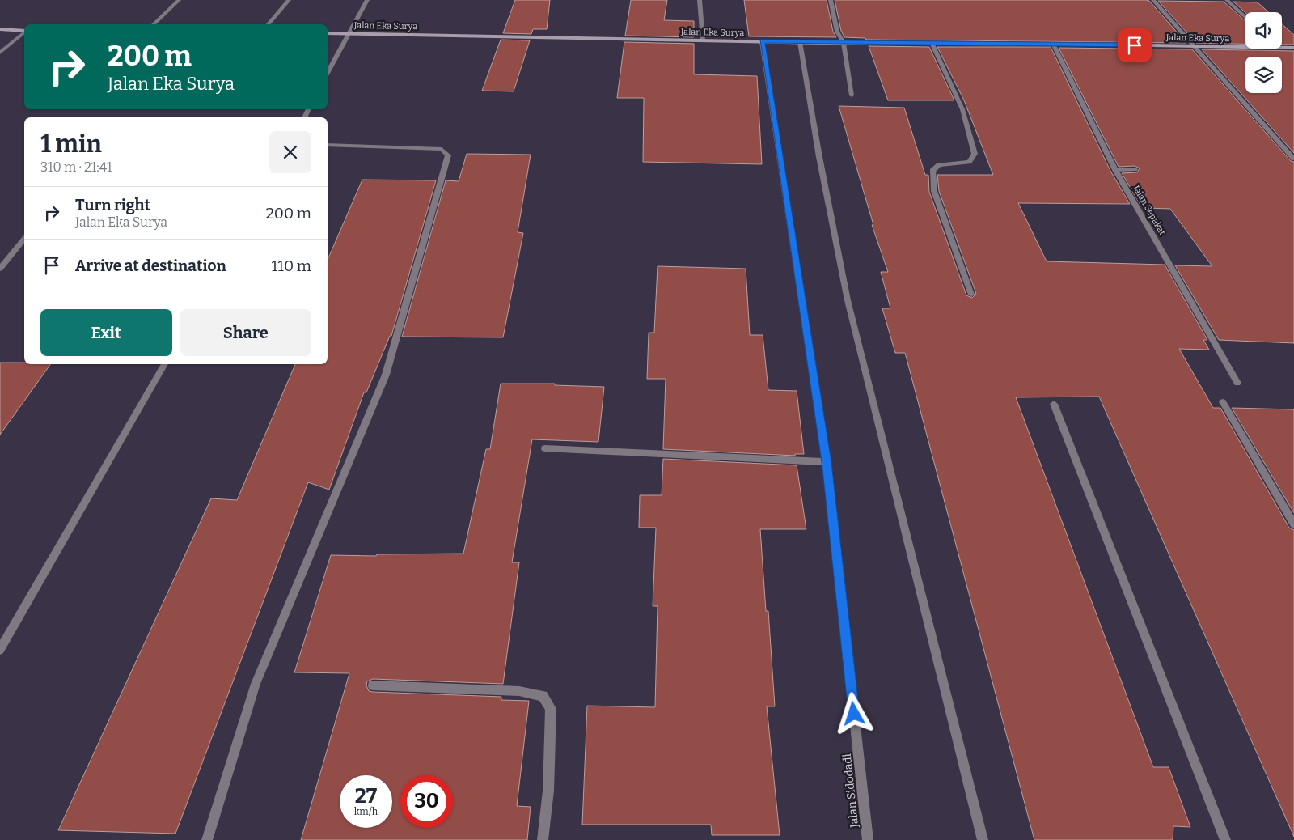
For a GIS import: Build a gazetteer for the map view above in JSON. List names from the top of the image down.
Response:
{
  "streets": {
    "street": ["Jalan Eka Surya", "Jalan Sepakat", "Jalan Sidodadi"]
  },
  "crossings": [
    ["Jalan Eka Surya", "Jalan Sepakat"],
    ["Jalan Eka Surya", "Jalan Sidodadi"]
  ],
  "page": {
    "turn": ["200 m", "Jalan Eka Surya"],
    "heading": ["1 min", "310 m · 21:41"],
    "list": [
      {
        "name": "Turn right",
        "note": "Jalan Eka Surya",
        "value": "200 m"
      },
      {
        "name": "Arrive at destination",
        "value": "110 m"
      }
    ],
    "buttons": ["Exit", "Share"],
    "speed": "27 km/h",
    "limit": "30"
  }
}
